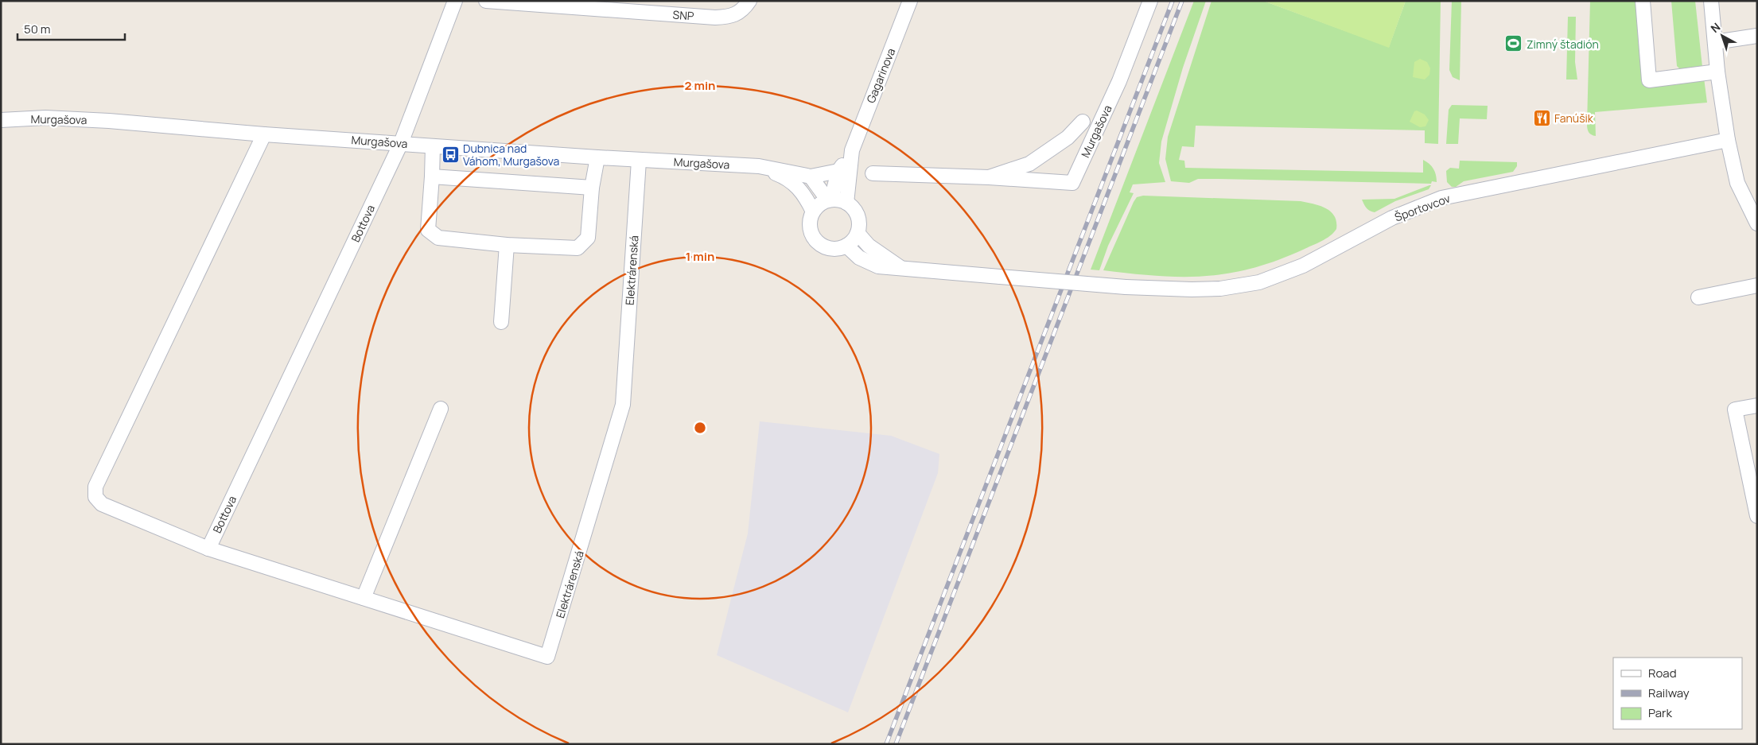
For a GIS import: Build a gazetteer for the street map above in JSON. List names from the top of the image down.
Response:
{
  "streets": {
    "street": [
      "SNP",
      "Gagarinova",
      "Murgašova",
      "Športovcov",
      "Bottova",
      "Elektrárenská"
    ]
  },
  "crossings": [
    ["Gagarinova", "Murgašova"],
    ["Gagarinova", "Športovcov"],
    ["Murgašova", "Športovcov"],
    ["Murgašova", "Bottova"],
    ["Murgašova", "Elektrárenská"],
    ["Bottova", "Elektrárenská"]
  ],
  "places": {
    "sports": ["Zimný štadión"],
    "restaurant": ["Fanúšik"],
    "bus stop": ["Dubnica nad Váhom, Murgašova"]
  },
  "legend": ["Road", "Railway", "Park"],
  "scale_bar": "50 m",
  "north": "top left",
  "rings": ["2 min", "1 min"]
}
